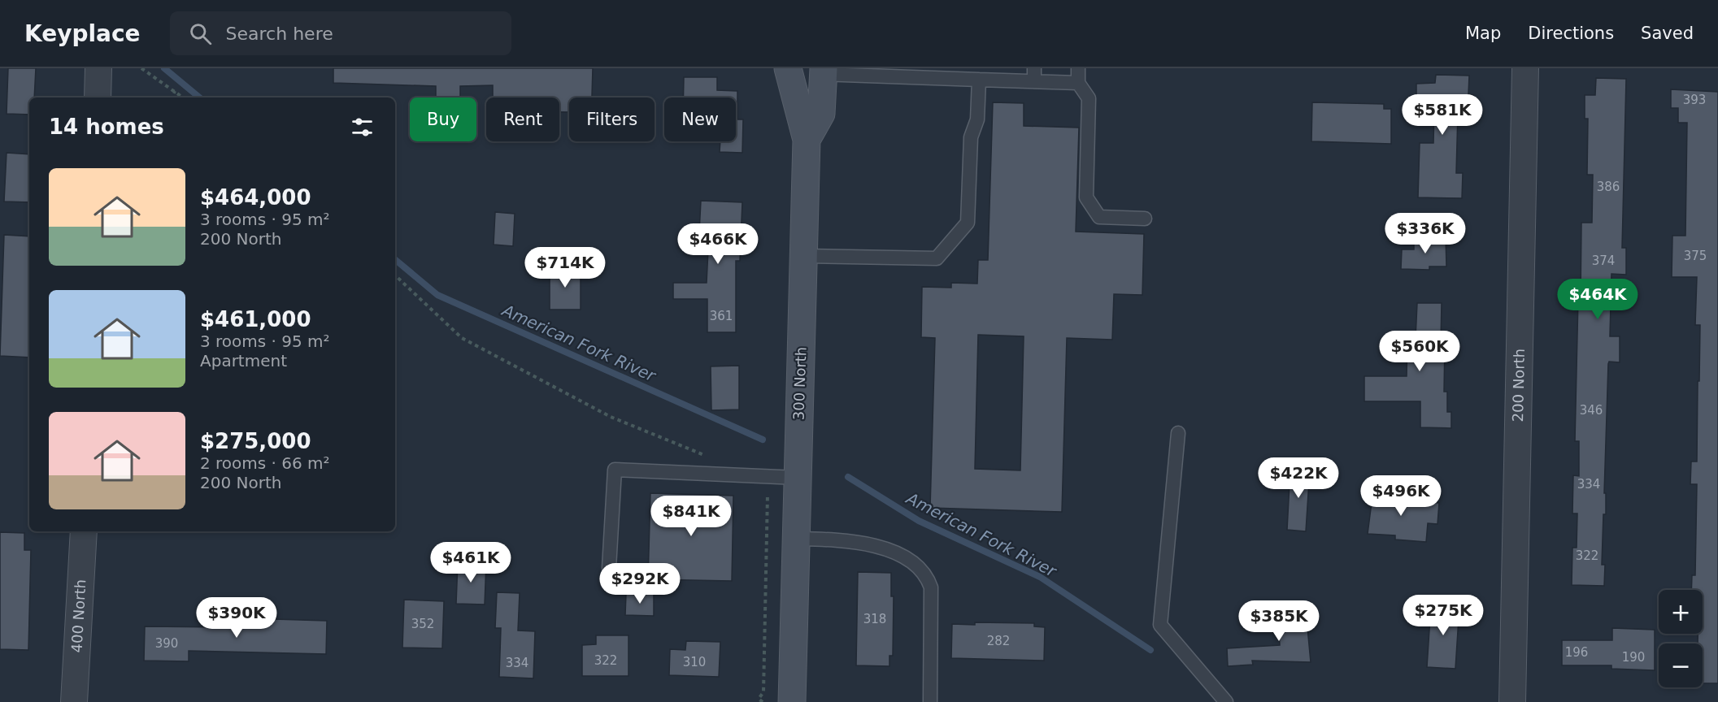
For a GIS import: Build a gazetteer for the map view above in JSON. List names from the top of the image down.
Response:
{
  "streets": {
    "street": ["300 North", "200 North", "400 North"]
  },
  "water": ["American Fork River"],
  "house_numbers": [
    "393",
    "386",
    "375",
    "374",
    "361",
    "346",
    "334",
    "322",
    "318",
    "352",
    "282",
    "390",
    "196",
    "190",
    "322",
    "310",
    "334"
  ],
  "page": {
    "header": "Keyplace",
    "search": "Search here",
    "nav": ["Map", "Directions", "Saved"],
    "price": [
      "$581K",
      "$336K",
      "$466K",
      "$714K",
      "$464K",
      "$560K",
      "$422K",
      "$496K",
      "$841K",
      "$461K",
      "$292K",
      "$275K",
      "$390K",
      "$385K"
    ],
    "chip": [
      "Buy",
      "Rent",
      "Filters",
      "New"
    ],
    "heading": "14 homes",
    "list": [
      {
        "name": "$464,000",
        "note": "3 rooms · 95 m² · 200 North"
      },
      {
        "name": "$461,000",
        "note": "3 rooms · 95 m² · Apartment"
      },
      {
        "name": "$275,000",
        "note": "2 rooms · 66 m² · 200 North"
      }
    ],
    "map_buttons": ["+", "−"]
  }
}
